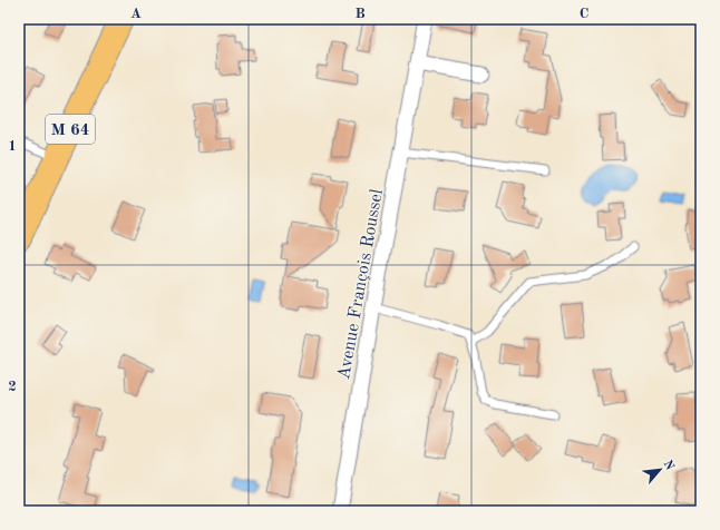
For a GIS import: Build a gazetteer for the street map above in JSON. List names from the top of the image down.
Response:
{
  "streets": {
    "main road": ["M 64"],
    "street": ["Avenue François Roussel"]
  },
  "north": "top right",
  "grid": {
    "columns": ["A", "B", "C"],
    "rows": ["1", "2"]
  }
}
